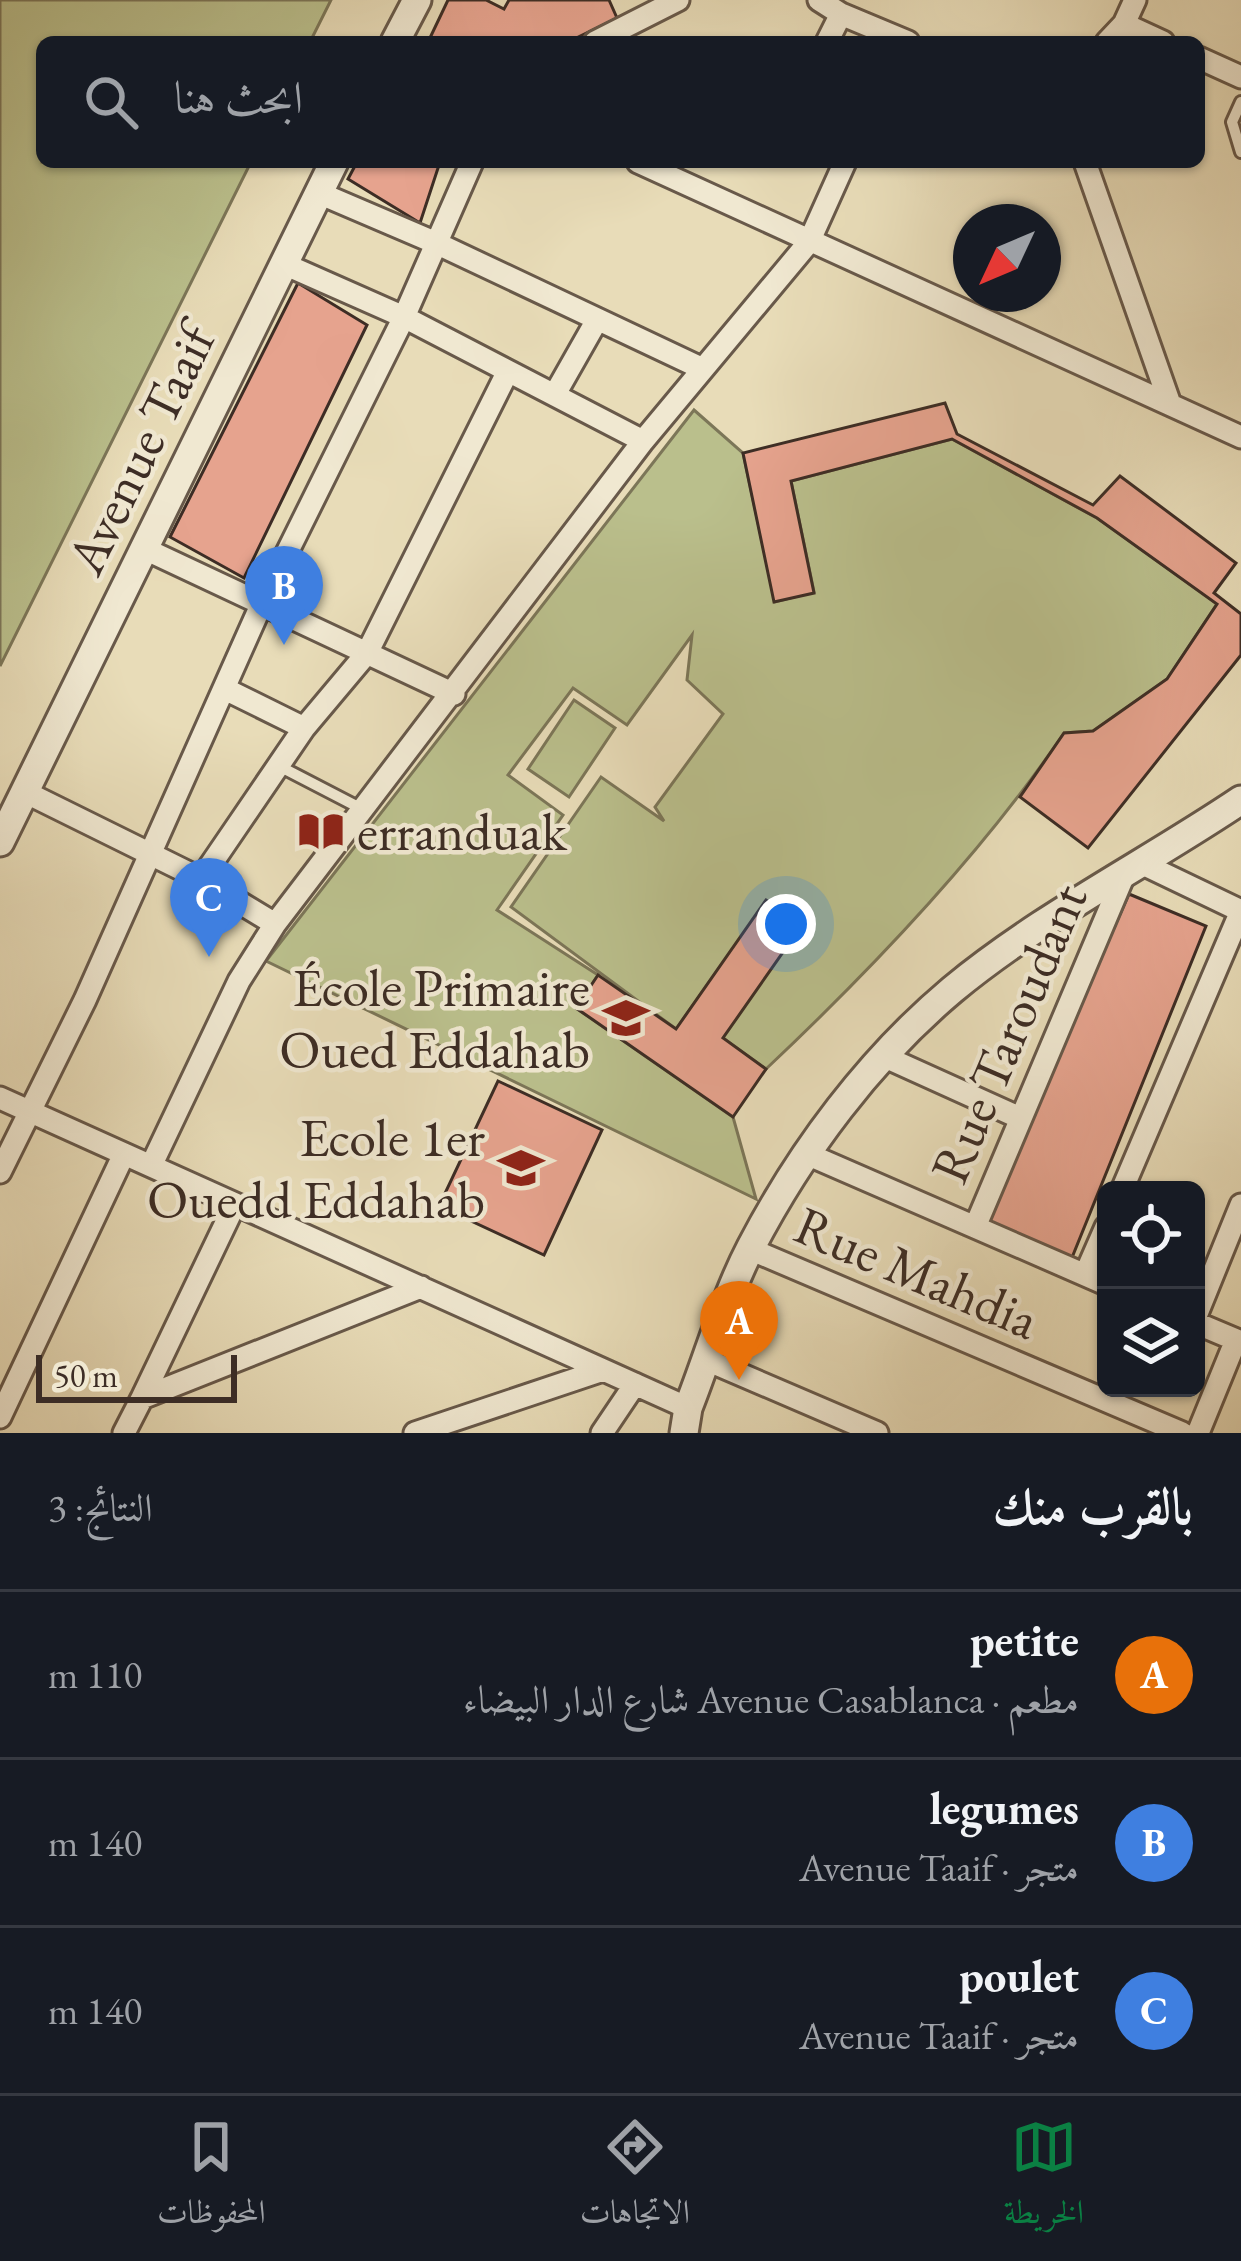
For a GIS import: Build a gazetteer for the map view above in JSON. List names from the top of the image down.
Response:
{
  "streets": {
    "street": ["Avenue Taaif", "Rue Taroudant", "Rue Mahdia"]
  },
  "places": {
    "library": ["erranduak"],
    "school or university": ["École Primaire Oued Eddahab", "Ecole 1er Ouedd Eddahab"]
  },
  "scale_bar": "50 m",
  "north": "bottom left",
  "page": {
    "search": "ابحث هنا",
    "pins": ["B", "C", "A"],
    "scale": "50 m",
    "heading": ["بالقرب منك", "النتائج: 3"],
    "list": [
      {
        "mark": "A",
        "name": "petite",
        "note": "مطعم · Avenue Casablanca شارع الدار البيضاء",
        "value": "110 m"
      },
      {
        "mark": "B",
        "name": "legumes",
        "note": "متجر · Avenue Taaif",
        "value": "140 m"
      },
      {
        "mark": "C",
        "name": "poulet",
        "note": "متجر · Avenue Taaif",
        "value": "140 m"
      }
    ],
    "nav": ["الخريطة", "الاتجاهات", "المحفوظات"]
  }
}
